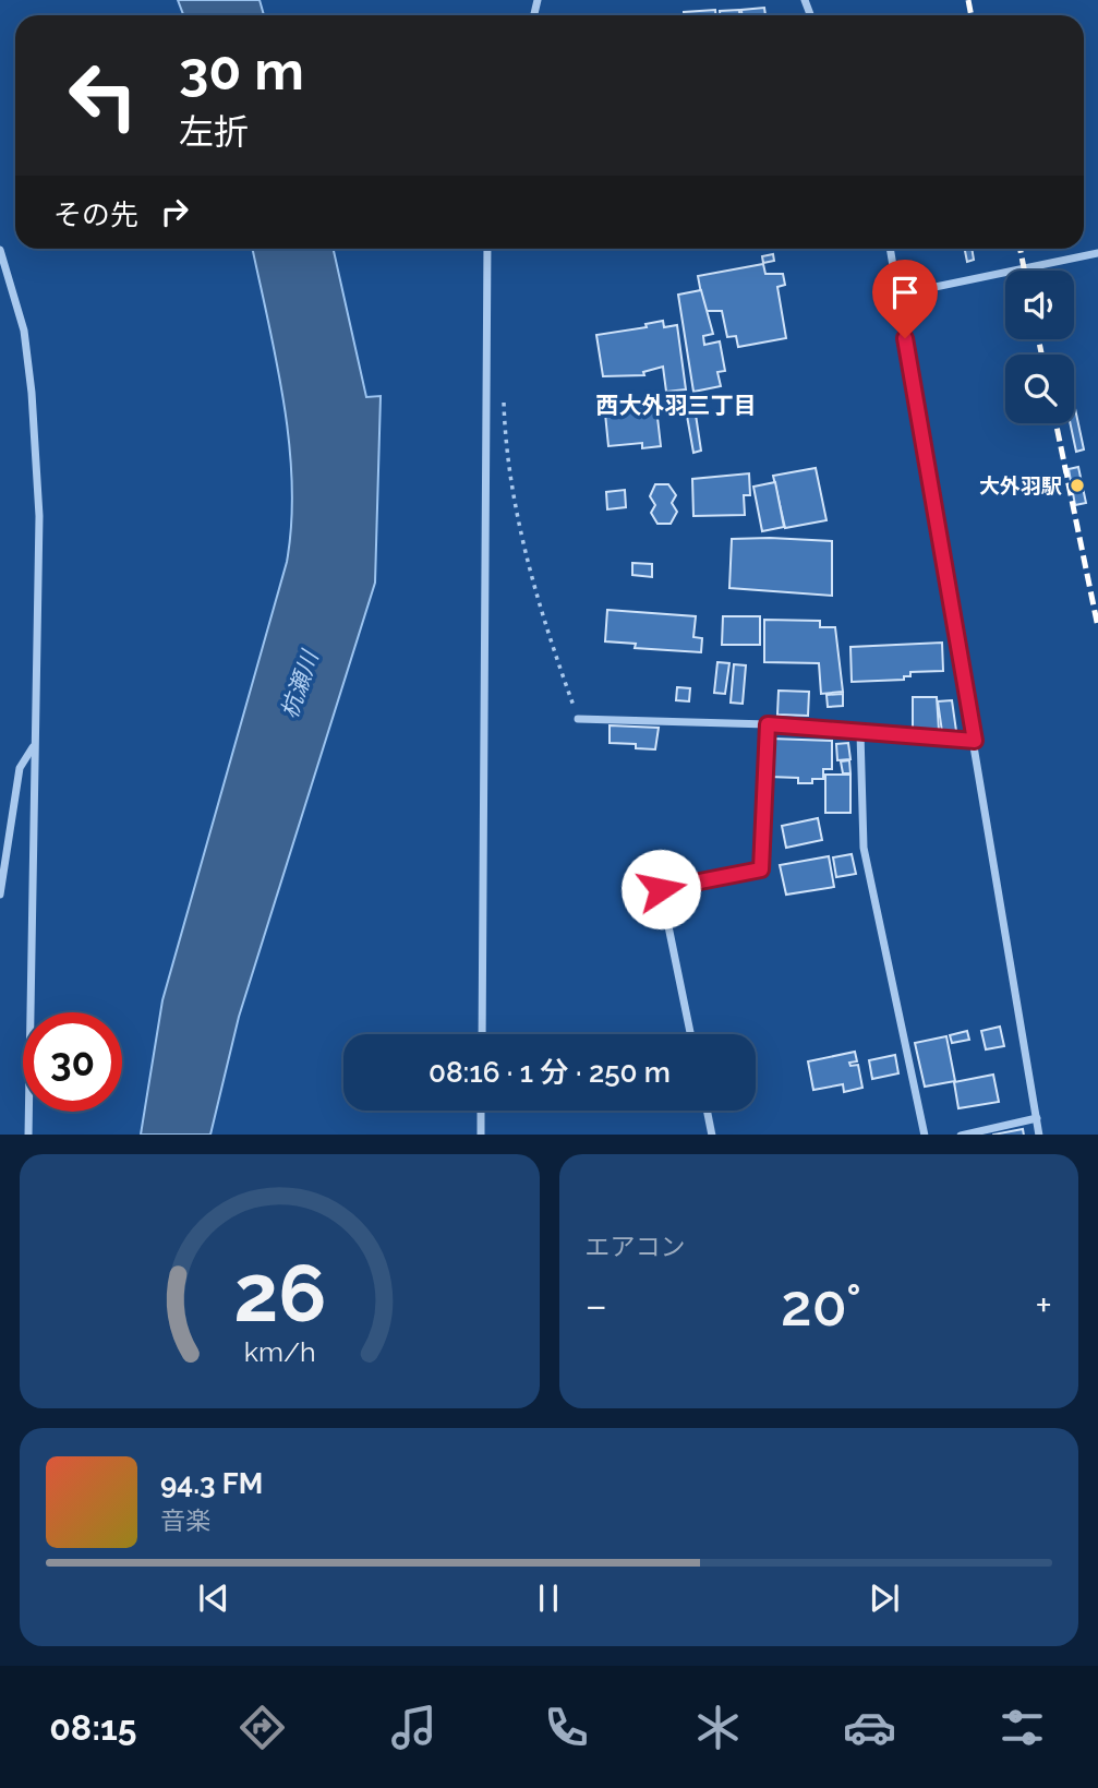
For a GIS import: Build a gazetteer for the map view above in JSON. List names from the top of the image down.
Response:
{
  "districts": ["西大外羽三丁目"],
  "water": ["杭瀬川"],
  "places": ["大外羽駅"],
  "page": {
    "turn": ["30 m", "左折"],
    "then": "その先",
    "limit": "30",
    "trip": "08:16 · 1 分 · 250 m",
    "tile": "エアコン",
    "heat": ["−", "20°", "+"],
    "song": ["94.3 FM", "音楽"],
    "tabs": "08:15",
    "gauge": ["26", "km/h"]
  }
}
